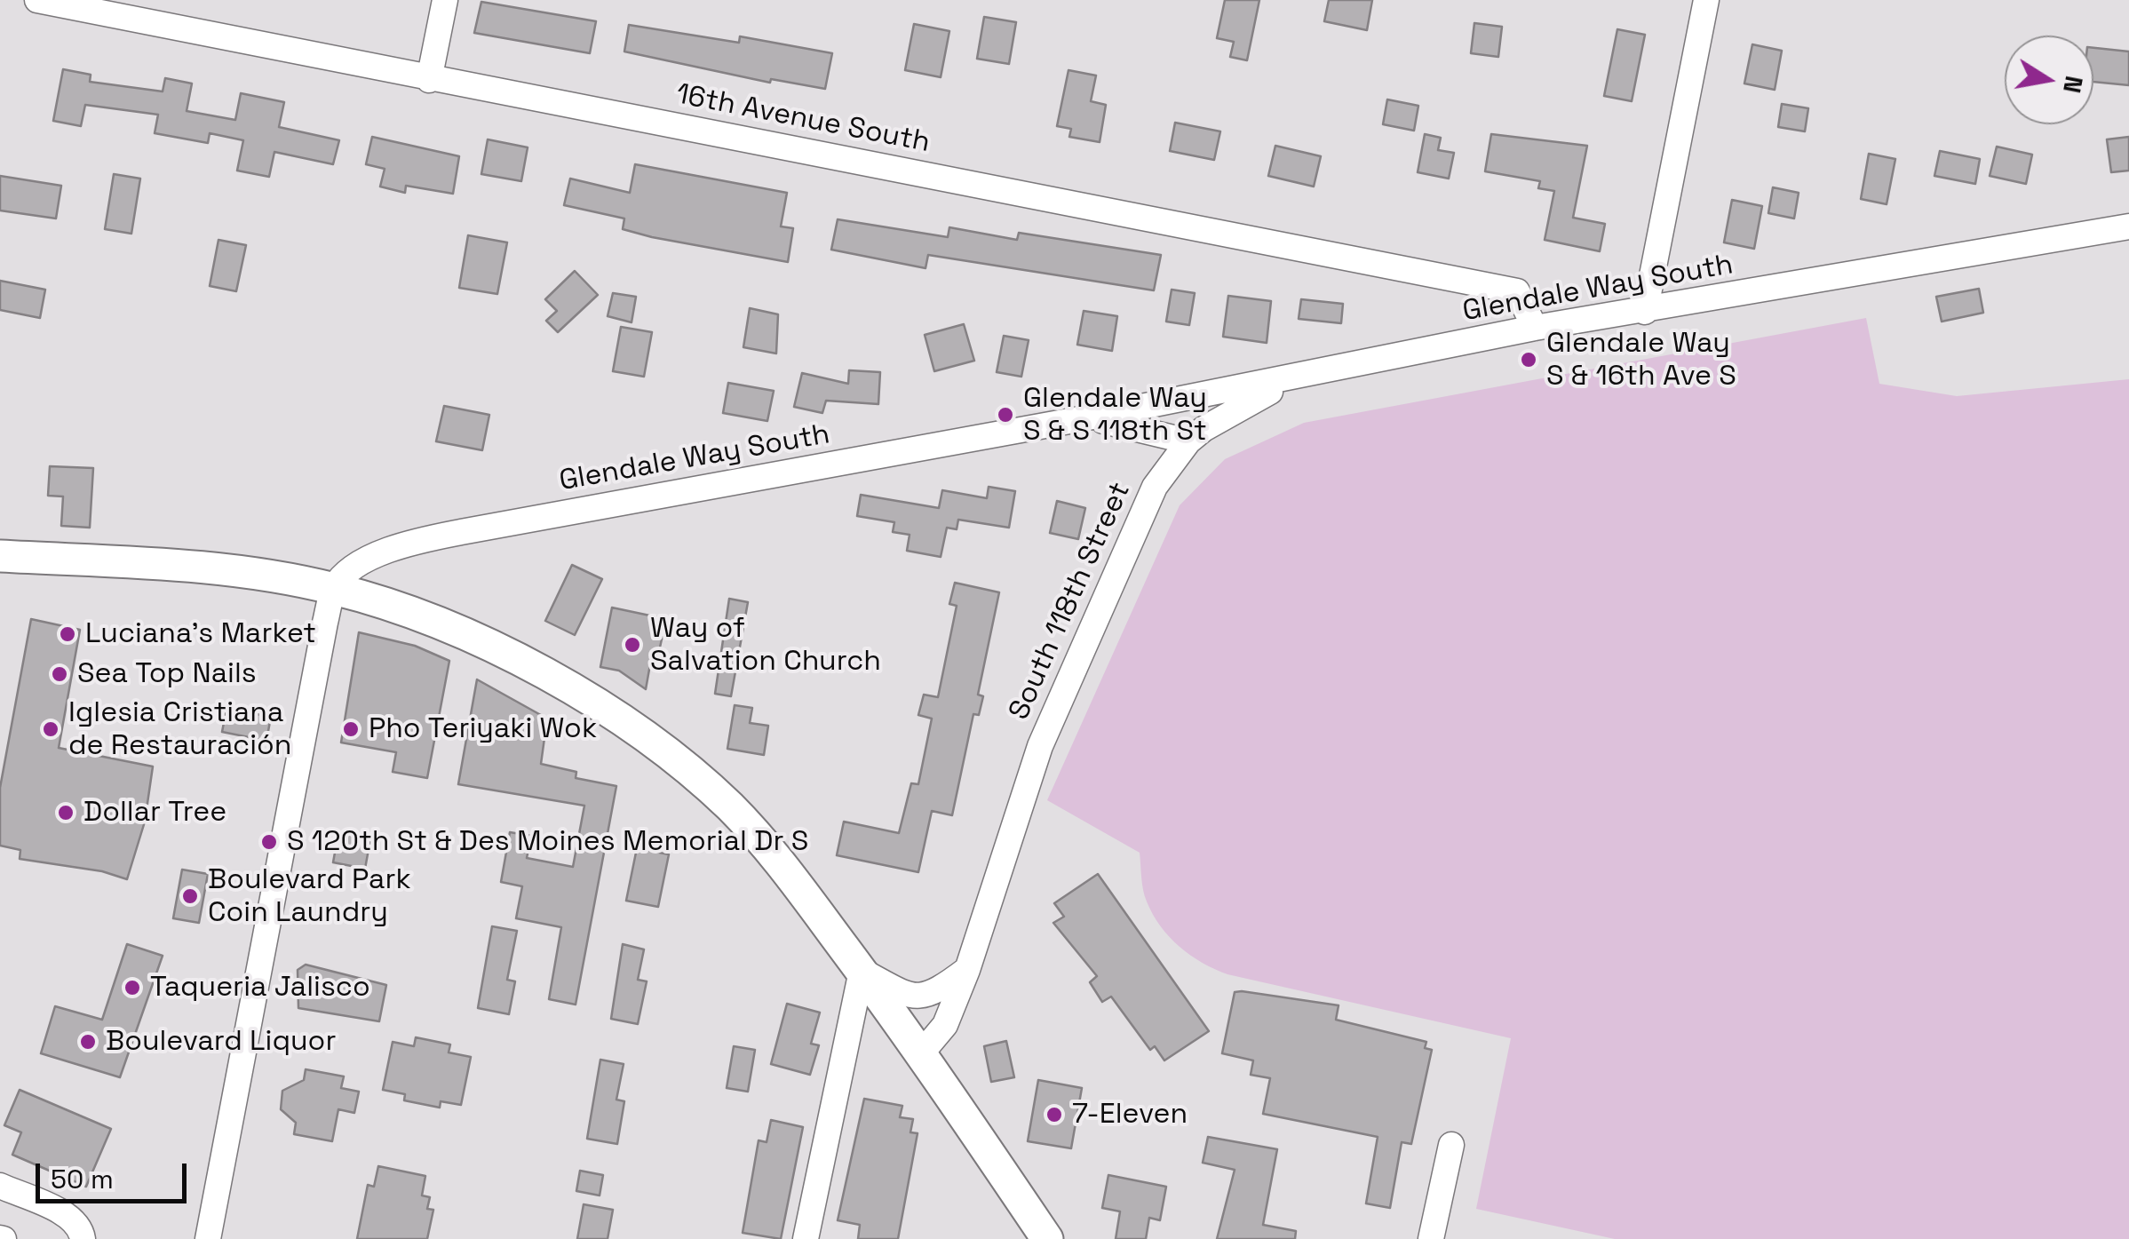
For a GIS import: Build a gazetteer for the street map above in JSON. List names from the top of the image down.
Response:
{
  "streets": {
    "street": ["16th Avenue South", "Glendale Way South", "South 118th Street"]
  },
  "crossings": [
    ["16th Avenue South", "Glendale Way South"],
    ["Glendale Way South", "South 118th Street"]
  ],
  "places": [
    "Glendale Way S & 16th Ave S",
    "Glendale Way S & S 118th St",
    "Luciana's Market",
    "Way of Salvation Church",
    "Sea Top Nails",
    "Iglesia Cristiana de Restauración",
    "Pho Teriyaki Wok",
    "Dollar Tree",
    "S 120th St & Des Moines Memorial Dr S",
    "Boulevard Park Coin Laundry",
    "Taqueria Jalisco",
    "Boulevard Liquor",
    "7-Eleven"
  ],
  "scale_bar": "50 m",
  "north": "right"
}
